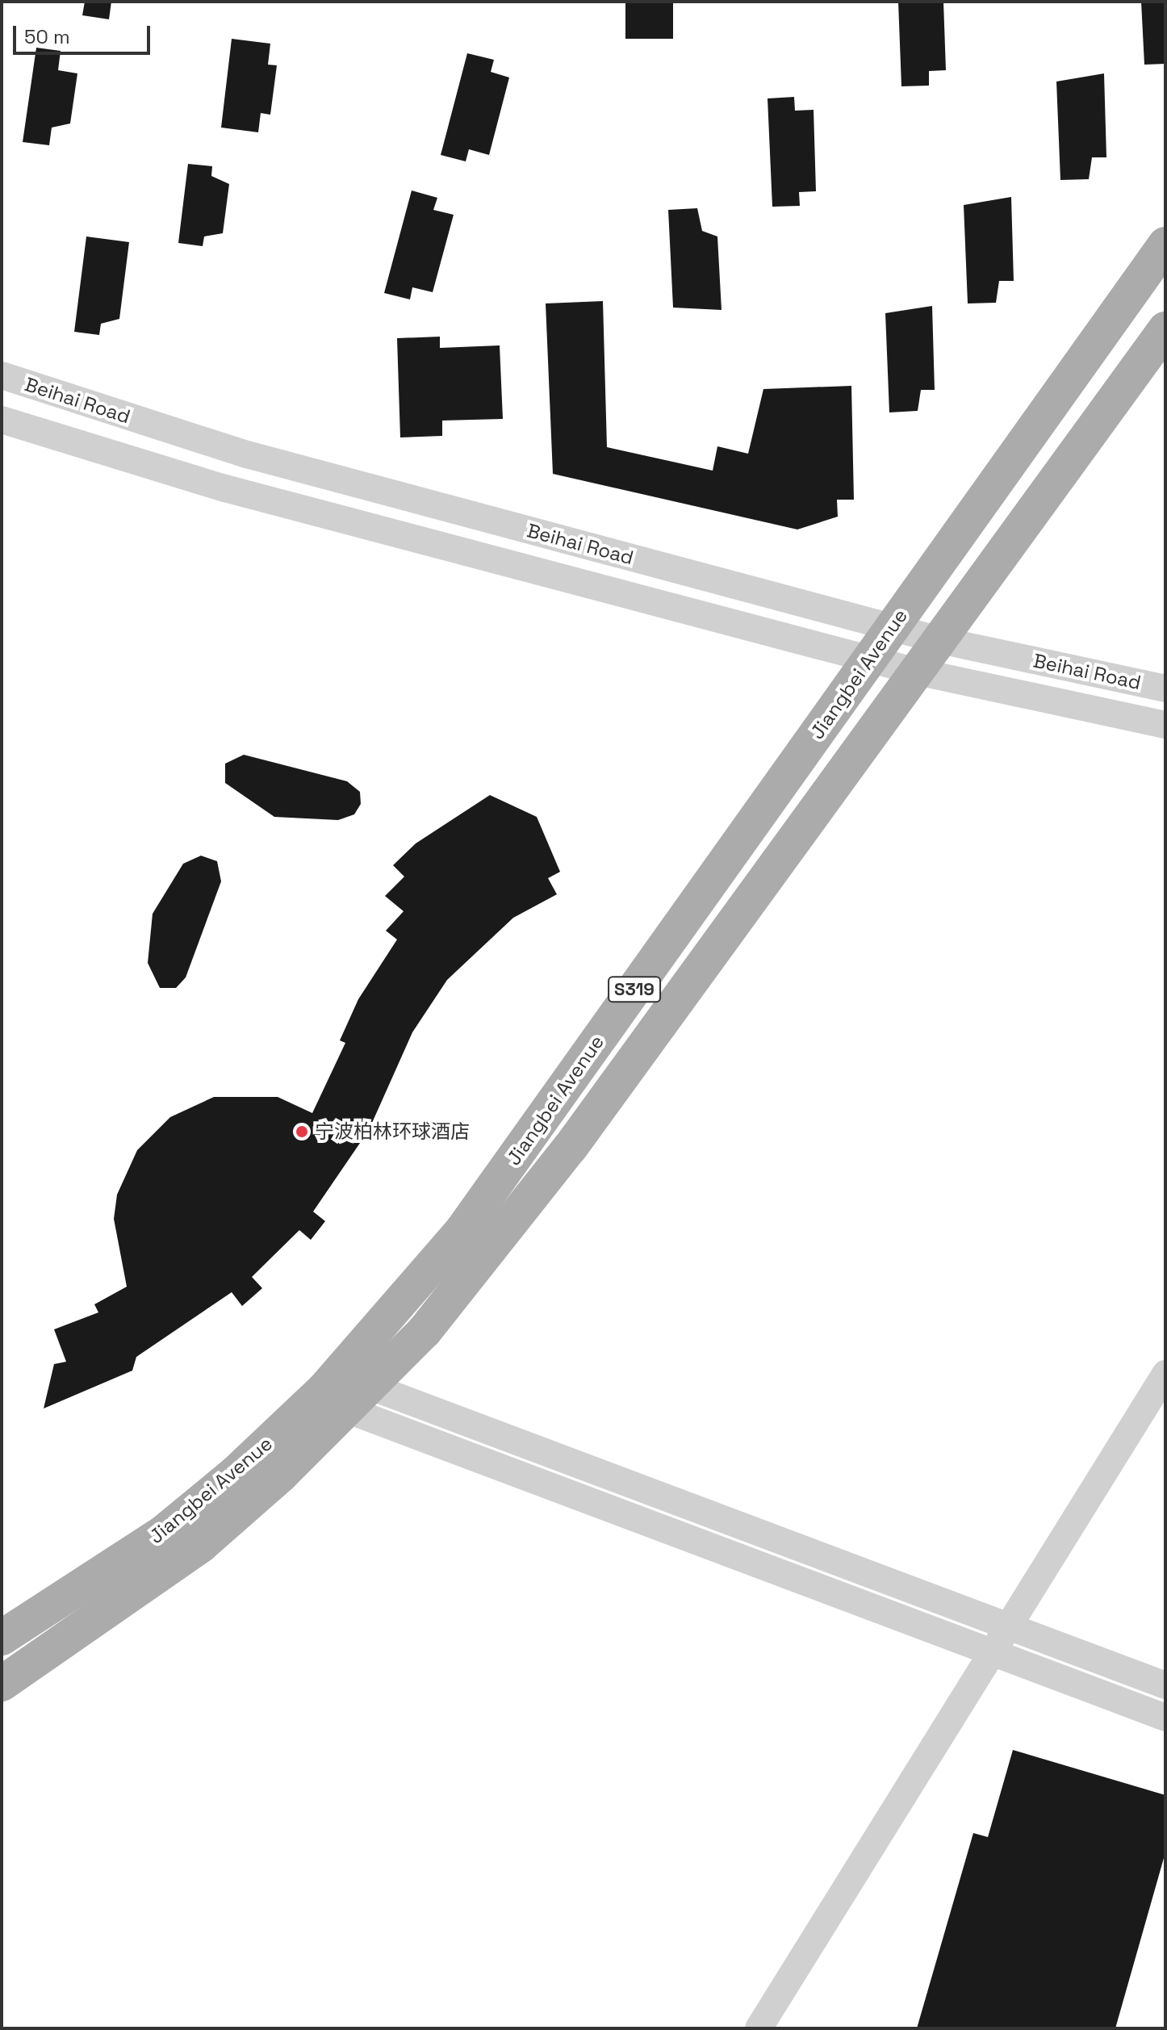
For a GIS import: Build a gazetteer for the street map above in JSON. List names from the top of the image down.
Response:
{
  "streets": {
    "main road": ["Jiangbei Avenue", "S319"],
    "street": ["Beihai Road"]
  },
  "crossings": [
    ["Beihai Road", "Jiangbei Avenue"]
  ],
  "places": ["宁波柏林环球酒店"],
  "scale_bar": "50 m"
}
